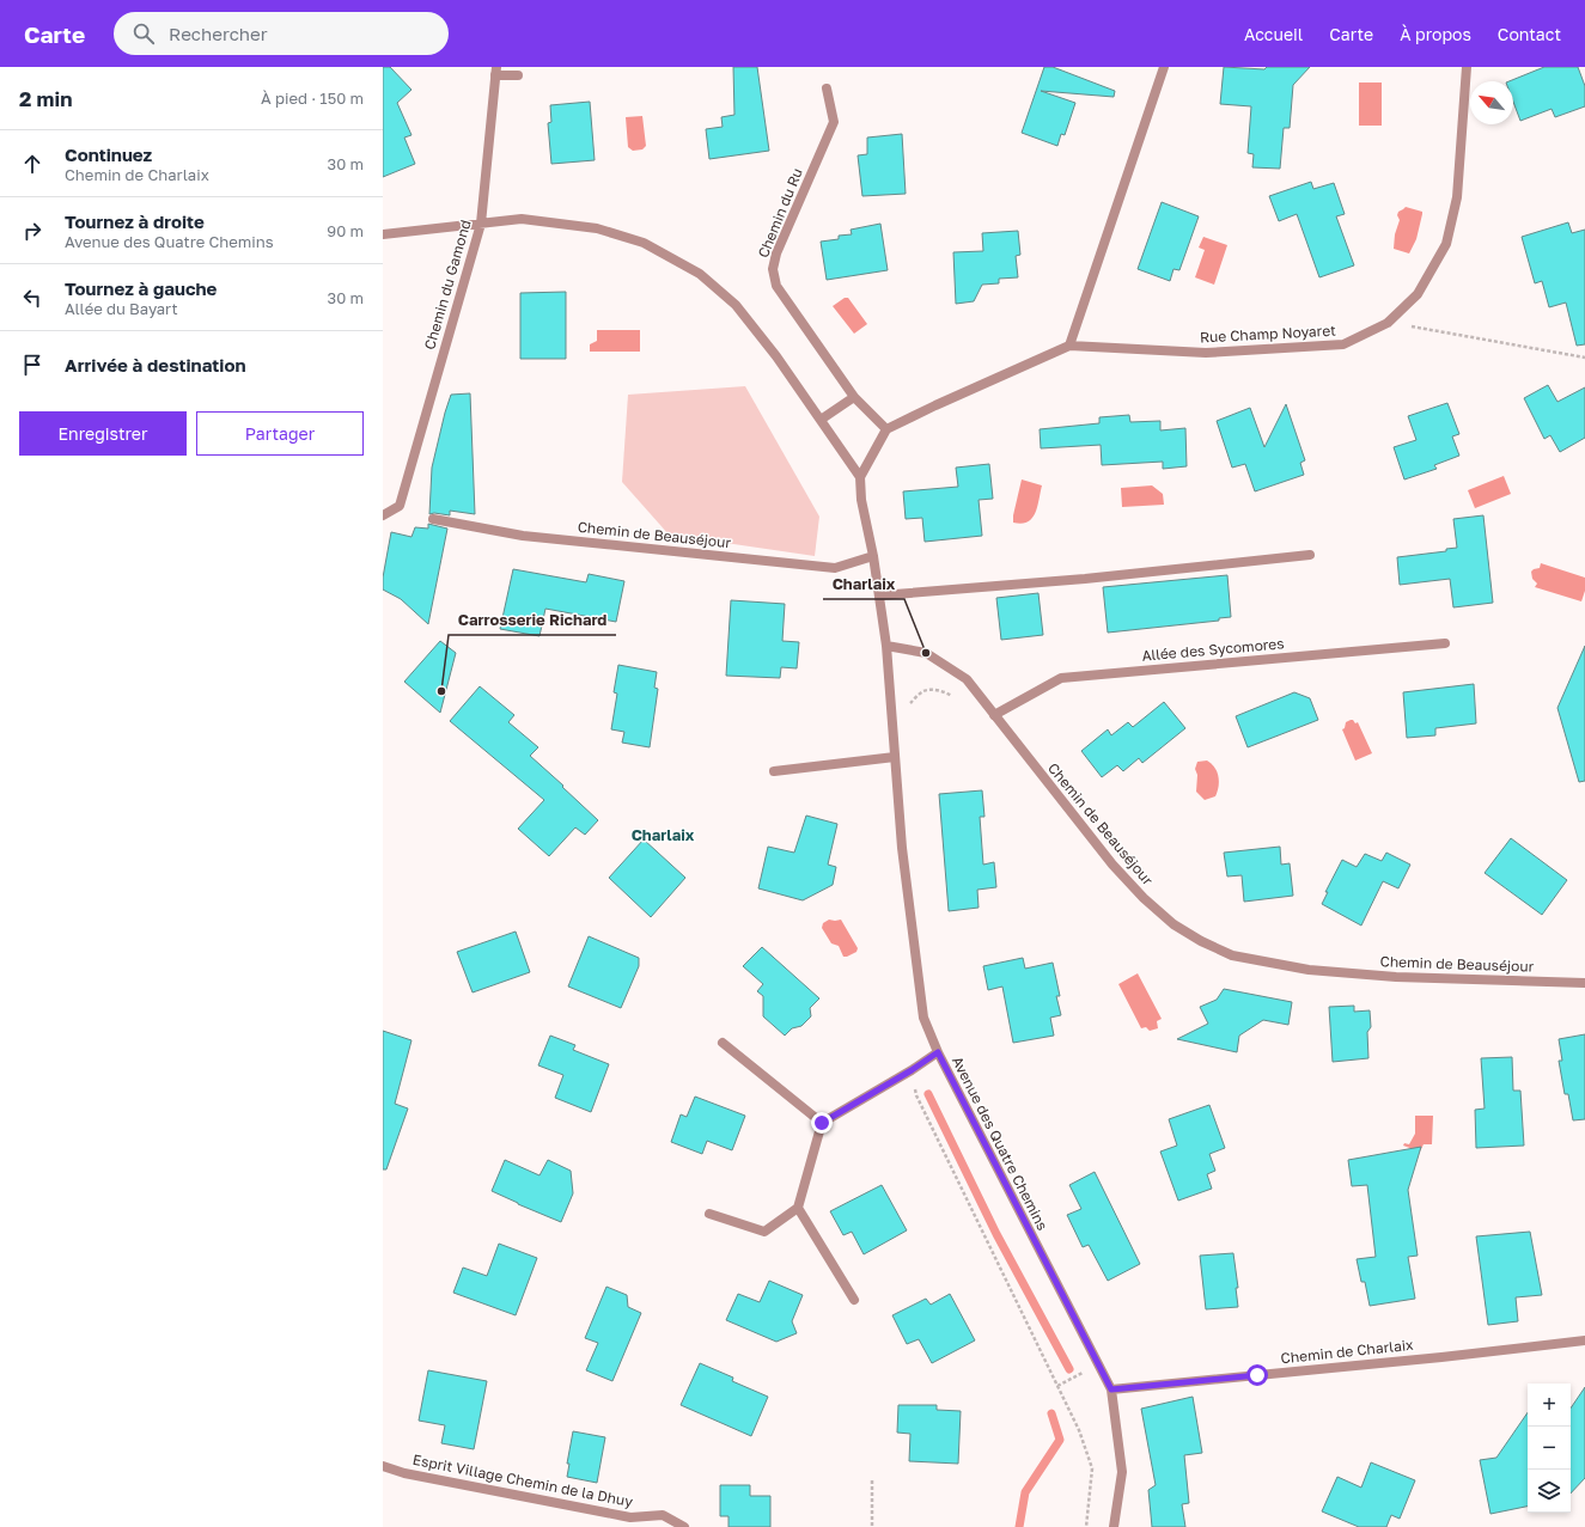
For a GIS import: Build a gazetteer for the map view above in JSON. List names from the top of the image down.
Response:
{
  "streets": {
    "street": [
      "Chemin du Ru",
      "Chemin du Gamond",
      "Rue Champ Noyaret",
      "Chemin de Beauséjour",
      "Allée des Sycomores",
      "Avenue des Quatre Chemins",
      "Chemin de Charlaix",
      "Esprit Village Chemin de la Dhuy"
    ]
  },
  "crossings": [
    ["Chemin du Ru", "Rue Champ Noyaret"],
    ["Chemin de Beauséjour", "Allée des Sycomores"],
    ["Chemin de Beauséjour", "Avenue des Quatre Chemins"],
    ["Avenue des Quatre Chemins", "Chemin de Charlaix"]
  ],
  "districts": ["Charlaix"],
  "places": ["Charlaix", "Carrosserie Richard"],
  "north": "top left",
  "page": {
    "header": "Carte",
    "search": "Rechercher",
    "nav": [
      "Accueil",
      "Carte",
      "À propos",
      "Contact"
    ],
    "heading": ["2 min", "À pied · 150 m"],
    "list": [
      ["Continuez", "Chemin de Charlaix", "30 m"],
      ["Tournez à droite", "Avenue des Quatre Chemins", "90 m"],
      ["Tournez à gauche", "Allée du Bayart", "30 m"],
      "Arrivée à destination"
    ],
    "buttons": ["Enregistrer", "Partager"],
    "map_buttons": ["+", "−"]
  }
}
